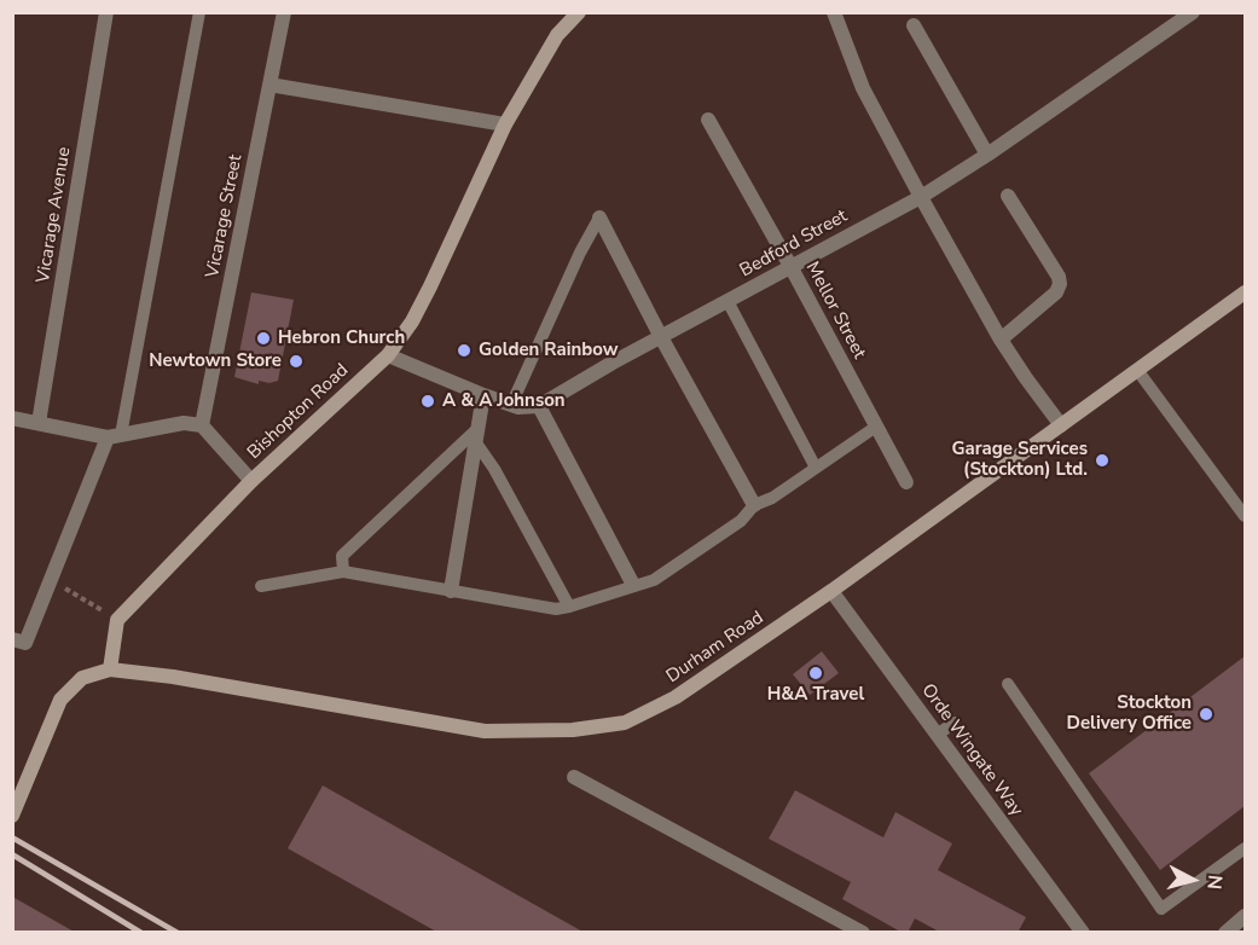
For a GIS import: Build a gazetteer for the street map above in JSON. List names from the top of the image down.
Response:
{
  "streets": {
    "street": [
      "Vicarage Avenue",
      "Vicarage Street",
      "Bedford Street",
      "Mellor Street",
      "Bishopton Road",
      "Durham Road",
      "Orde Wingate Way"
    ]
  },
  "crossings": [
    ["Bedford Street", "Mellor Street"],
    ["Bishopton Road", "Durham Road"],
    ["Durham Road", "Orde Wingate Way"]
  ],
  "places": [
    "Hebron Church",
    "Golden Rainbow",
    "Newtown Store",
    "A & A Johnson",
    "Garage Services (Stockton) Ltd.",
    "H&A Travel",
    "Stockton Delivery Office"
  ],
  "north": "right"
}
